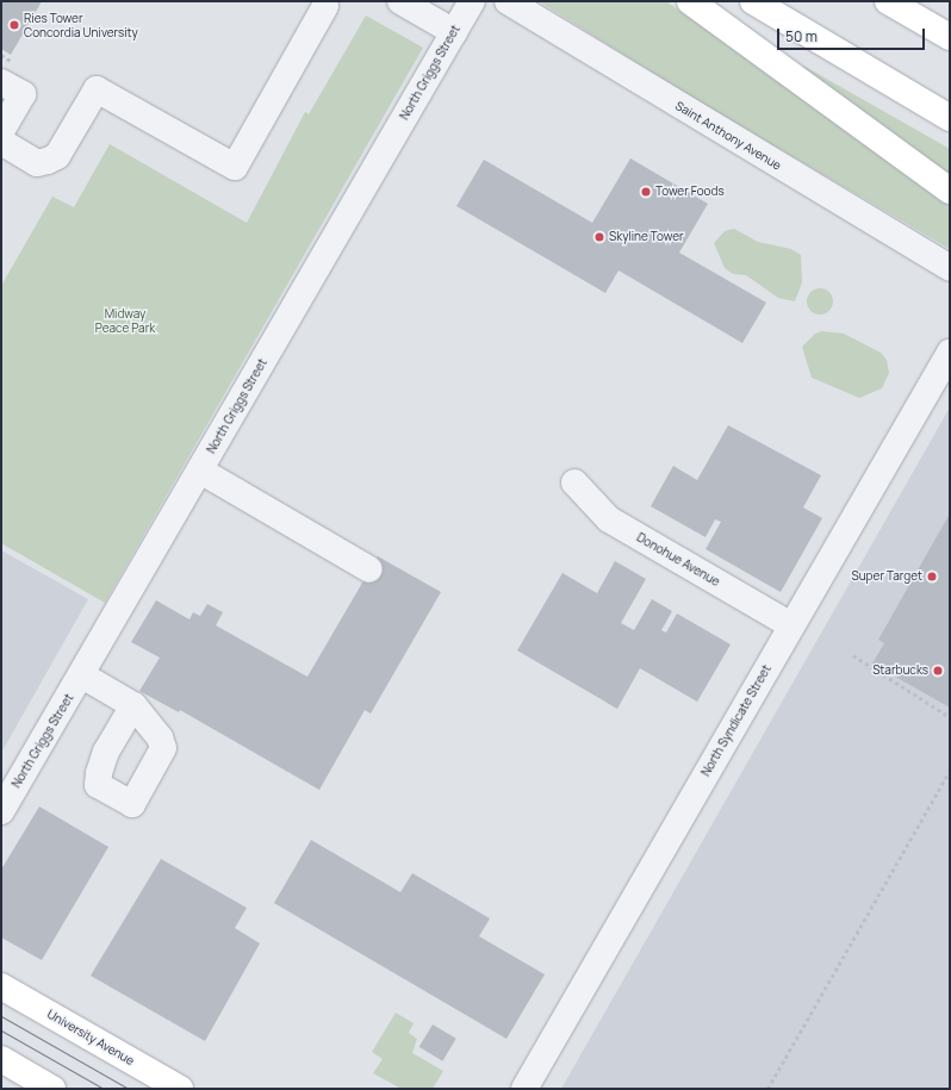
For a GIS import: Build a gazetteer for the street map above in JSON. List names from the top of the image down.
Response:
{
  "streets": {
    "main road": ["University Avenue"],
    "street": [
      "North Griggs Street",
      "Saint Anthony Avenue",
      "Donohue Avenue",
      "North Syndicate Street"
    ]
  },
  "crossings": [
    ["Donohue Avenue", "North Syndicate Street"]
  ],
  "parks": ["Midway Peace Park"],
  "places": [
    "Ries Tower Concordia University",
    "Tower Foods",
    "Skyline Tower",
    "Super Target",
    "Starbucks"
  ],
  "scale_bar": "50 m"
}
